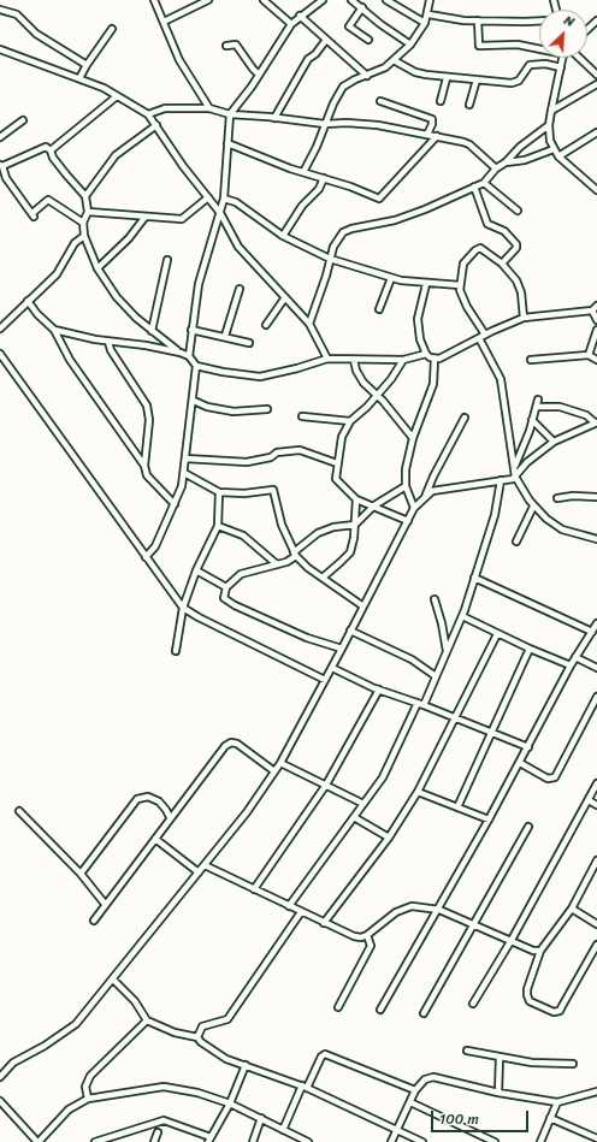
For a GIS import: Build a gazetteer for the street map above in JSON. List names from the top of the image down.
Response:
{
  "scale_bar": "100 m",
  "north": "top right"
}
